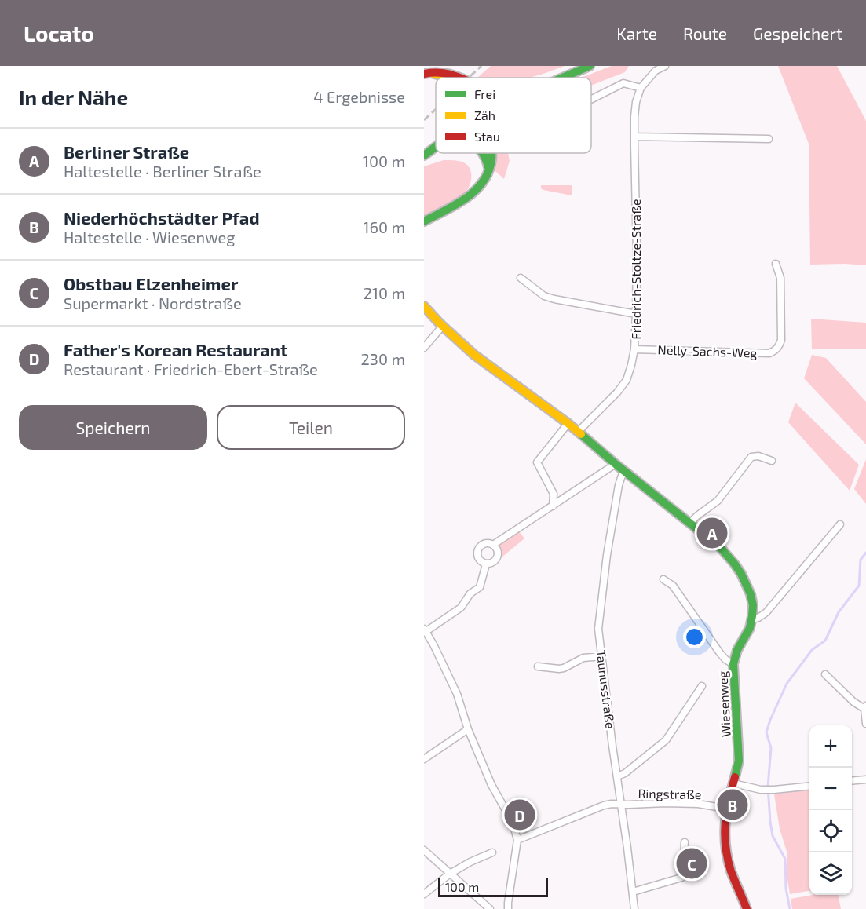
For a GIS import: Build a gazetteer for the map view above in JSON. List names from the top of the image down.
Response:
{
  "streets": {
    "street": [
      "Friedrich-Stoltze-Straße",
      "Nelly-Sachs-Weg",
      "Taunusstraße",
      "Wiesenweg",
      "Ringstraße"
    ]
  },
  "crossings": [
    ["Friedrich-Stoltze-Straße", "Nelly-Sachs-Weg"],
    ["Taunusstraße", "Ringstraße"],
    ["Wiesenweg", "Ringstraße"]
  ],
  "legend": ["Frei", "Zäh", "Stau"],
  "scale_bar": "100 m",
  "page": {
    "header": "Locato",
    "nav": ["Karte", "Route", "Gespeichert"],
    "heading": ["In der Nähe", "4 Ergebnisse"],
    "list": [
      {
        "mark": "A",
        "name": "Berliner Straße",
        "note": "Haltestelle · Berliner Straße",
        "value": "100 m"
      },
      {
        "mark": "B",
        "name": "Niederhöchstädter Pfad",
        "note": "Haltestelle · Wiesenweg",
        "value": "160 m"
      },
      {
        "mark": "C",
        "name": "Obstbau Elzenheimer",
        "note": "Supermarkt · Nordstraße",
        "value": "210 m"
      },
      {
        "mark": "D",
        "name": "Father's Korean Restaurant",
        "note": "Restaurant · Friedrich-Ebert-Straße",
        "value": "230 m"
      }
    ],
    "buttons": ["Speichern", "Teilen"],
    "pins": [
      "A",
      "B",
      "D",
      "C"
    ],
    "map_buttons": ["+", "−"],
    "scale": "100 m"
  }
}
